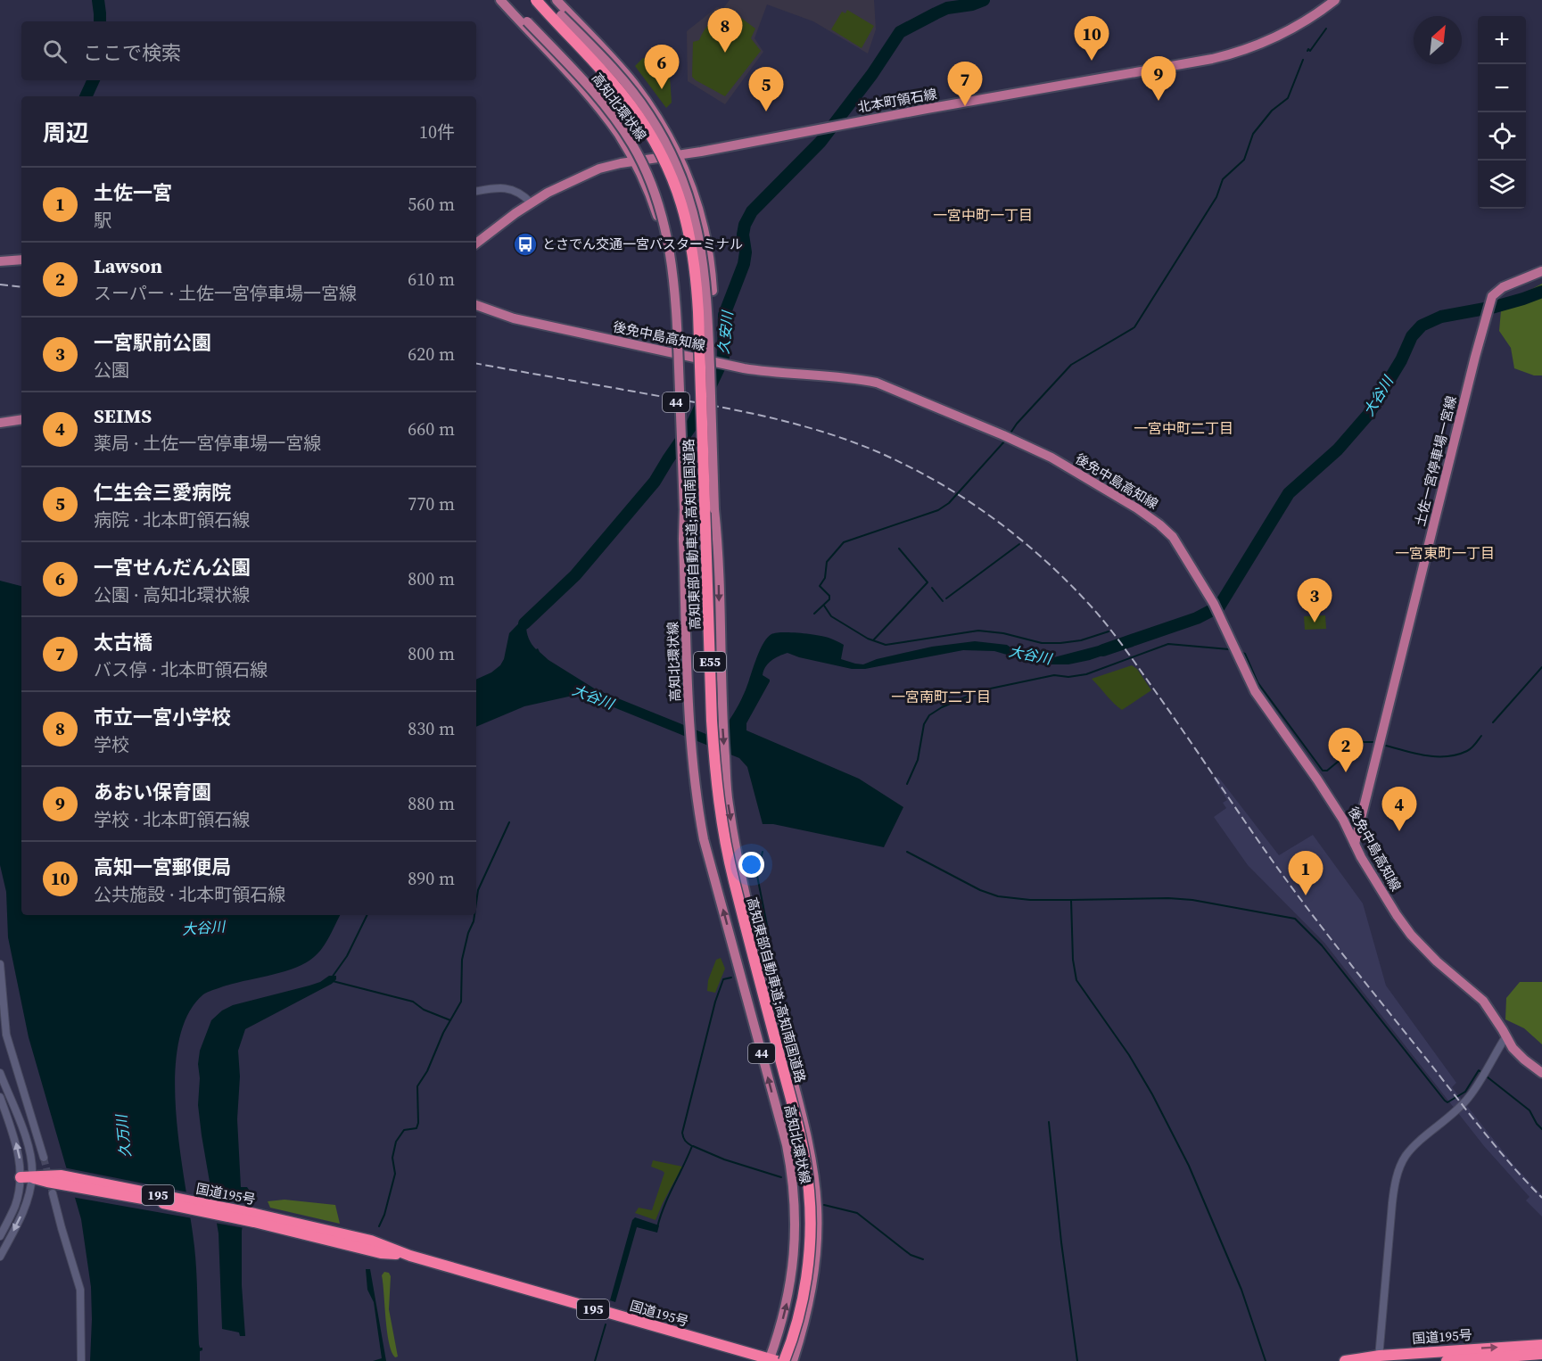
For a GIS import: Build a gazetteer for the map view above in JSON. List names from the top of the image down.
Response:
{
  "streets": {
    "highway": [
      "高知東部自動車道;高知南国道路",
      "E55",
      "国道195号",
      "195"
    ],
    "main road": [
      "北本町領石線",
      "高知北環状線",
      "後免中島高知線",
      "44",
      "土佐一宮停車場一宮線"
    ]
  },
  "crossings": [
    ["北本町領石線", "44"],
    ["高知北環状線", "44"],
    ["高知北環状線", "国道195号"],
    ["後免中島高知線", "土佐一宮停車場一宮線"]
  ],
  "districts": [
    "一宮中町一丁目",
    "一宮中町二丁目",
    "一宮東町一丁目",
    "一宮南町二丁目"
  ],
  "water": ["久安川", "大谷川", "久万川"],
  "places": {
    "bus stop": ["とさでん交通一宮バスターミナル"]
  },
  "north": "top right",
  "page": {
    "pins": [
      "8",
      "10",
      "6",
      "9",
      "7",
      "5",
      "3",
      "2",
      "4",
      "1"
    ],
    "map_buttons": ["+", "−"],
    "search": "ここで検索",
    "heading": ["周辺", "10件"],
    "list": [
      {
        "mark": "1",
        "name": "土佐一宮",
        "note": "駅",
        "value": "560 m"
      },
      {
        "mark": "2",
        "name": "Lawson",
        "note": "スーパー · 土佐一宮停車場一宮線",
        "value": "610 m"
      },
      {
        "mark": "3",
        "name": "一宮駅前公園",
        "note": "公園",
        "value": "620 m"
      },
      {
        "mark": "4",
        "name": "SEIMS",
        "note": "薬局 · 土佐一宮停車場一宮線",
        "value": "660 m"
      },
      {
        "mark": "5",
        "name": "仁生会三愛病院",
        "note": "病院 · 北本町領石線",
        "value": "770 m"
      },
      {
        "mark": "6",
        "name": "一宮せんだん公園",
        "note": "公園 · 高知北環状線",
        "value": "800 m"
      },
      {
        "mark": "7",
        "name": "太古橋",
        "note": "バス停 · 北本町領石線",
        "value": "800 m"
      },
      {
        "mark": "8",
        "name": "市立一宮小学校",
        "note": "学校",
        "value": "830 m"
      },
      {
        "mark": "9",
        "name": "あおい保育園",
        "note": "学校 · 北本町領石線",
        "value": "880 m"
      },
      {
        "mark": "10",
        "name": "高知一宮郵便局",
        "note": "公共施設 · 北本町領石線",
        "value": "890 m"
      }
    ]
  }
}
